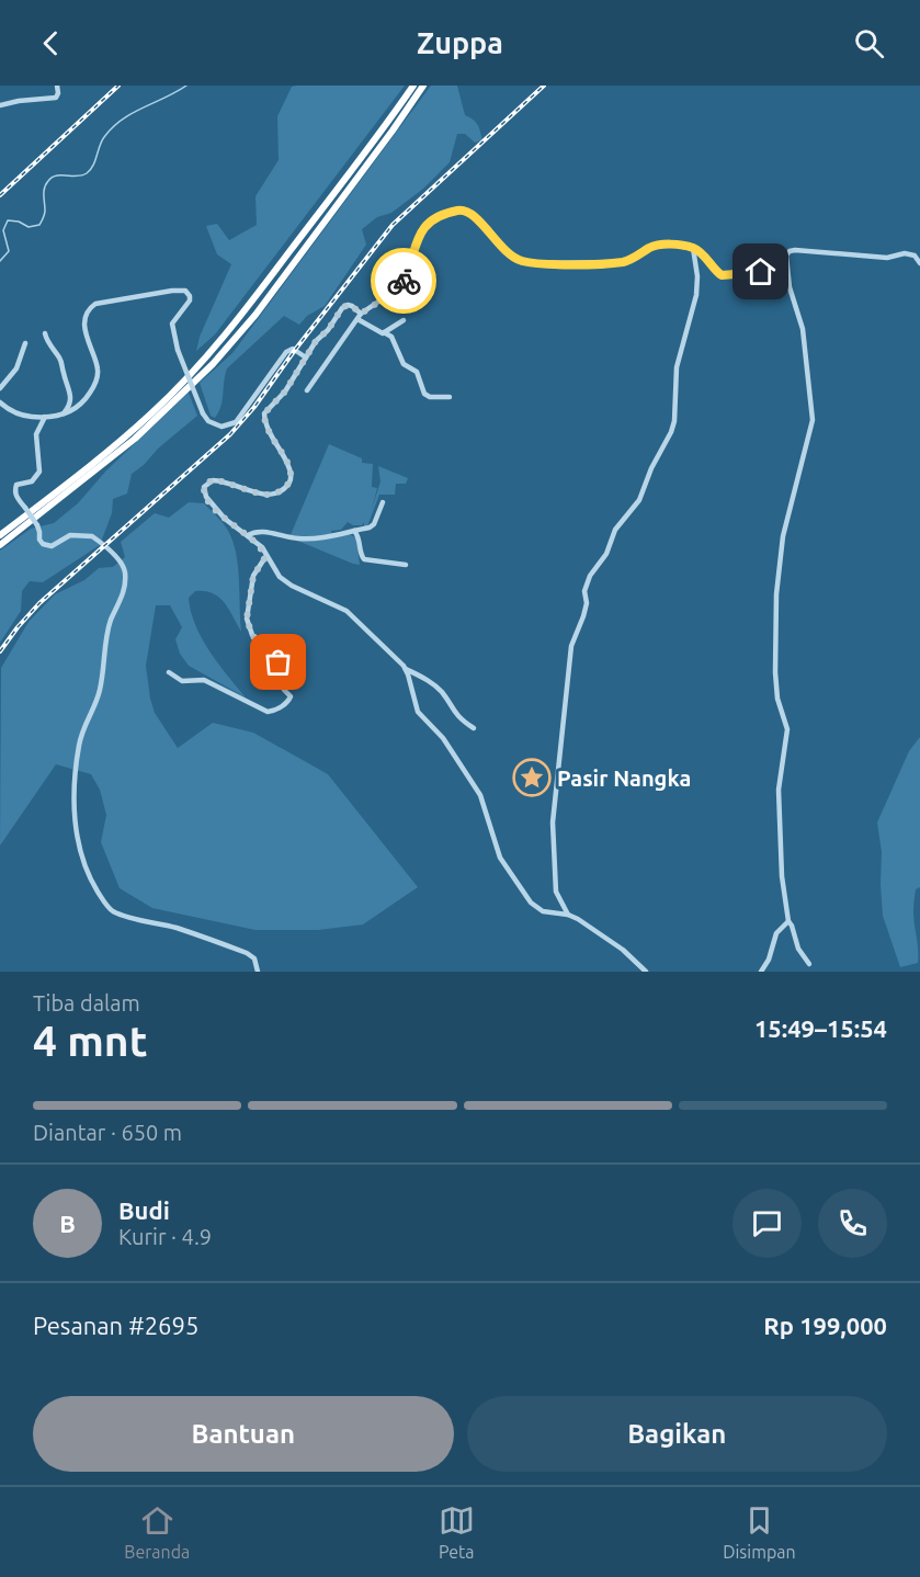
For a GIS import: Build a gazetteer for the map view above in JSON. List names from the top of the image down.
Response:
{
  "places": {
    "place": ["Pasir Nangka"]
  },
  "page": {
    "header": "Zuppa",
    "heading": ["4 mnt", "Tiba dalam", "15:49–15:54"],
    "panel": [
      "Budi",
      "Kurir · 4.9",
      "Pesanan #2695",
      "Rp 199,000"
    ],
    "bar": "Diantar · 650 m",
    "round": "B",
    "buttons": ["Bantuan", "Bagikan"],
    "tabs": ["Beranda", "Peta", "Disimpan"]
  }
}
